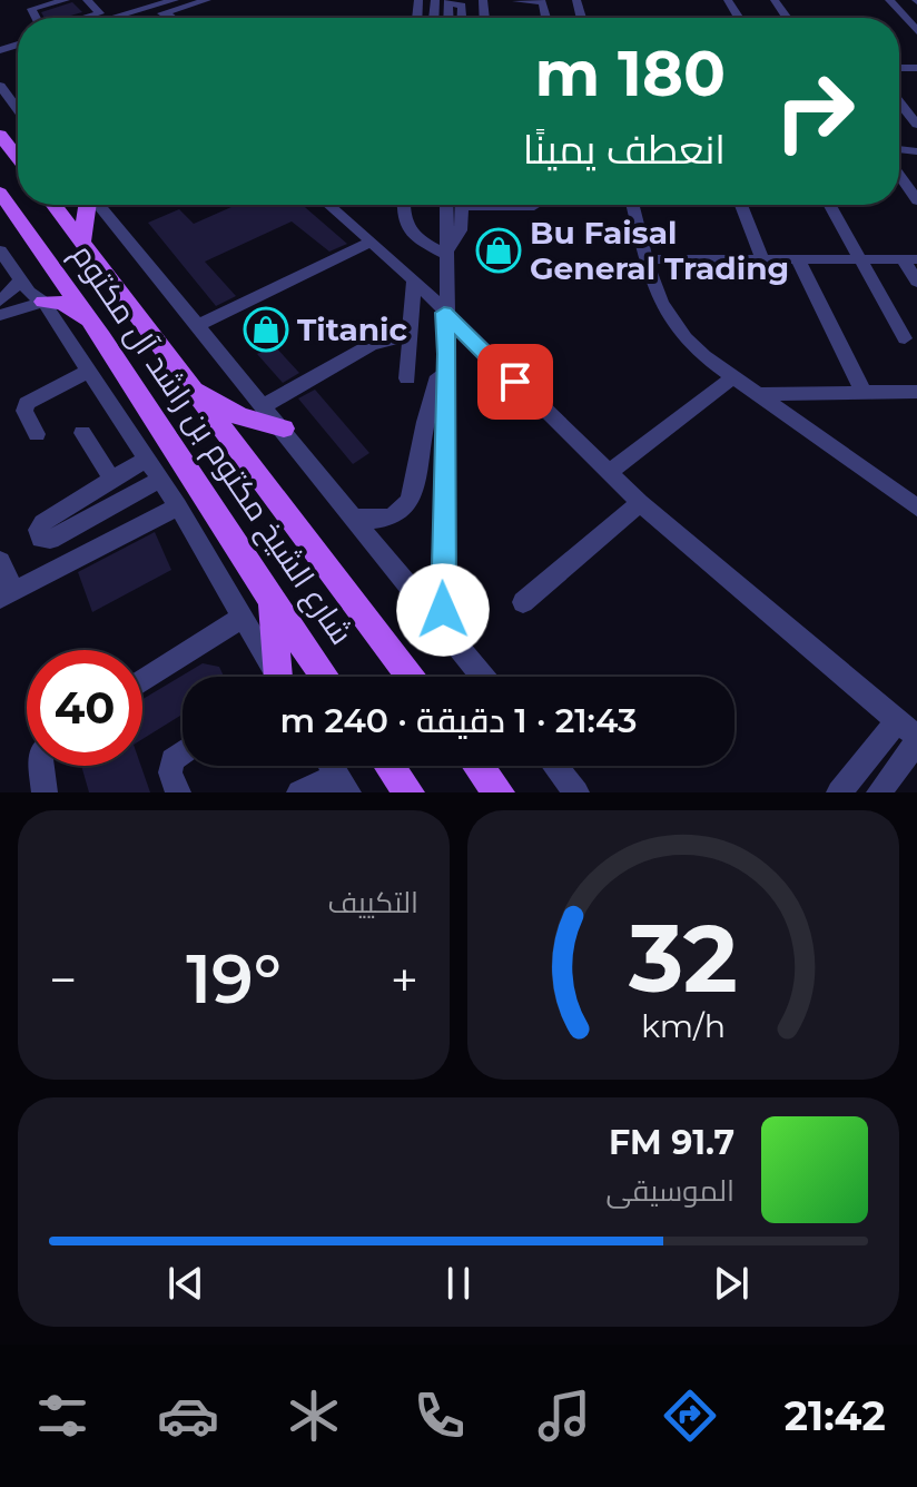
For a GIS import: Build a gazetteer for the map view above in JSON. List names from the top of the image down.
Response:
{
  "streets": {
    "main road": ["شارع الشيخ مكتوم بن راشد آل مكتوم"]
  },
  "places": {
    "shop": ["Bu Faisal General Trading", "Titanic"]
  },
  "page": {
    "turn": ["180 m", "انعطف يمينًا"],
    "limit": "40",
    "trip": "21:43 · 1 دقيقة · 240 m",
    "tile": "التكييف",
    "heat": ["−", "19°", "+"],
    "song": ["91.7 FM", "الموسيقى"],
    "tabs": "21:42",
    "gauge": ["32", "km/h"]
  }
}
